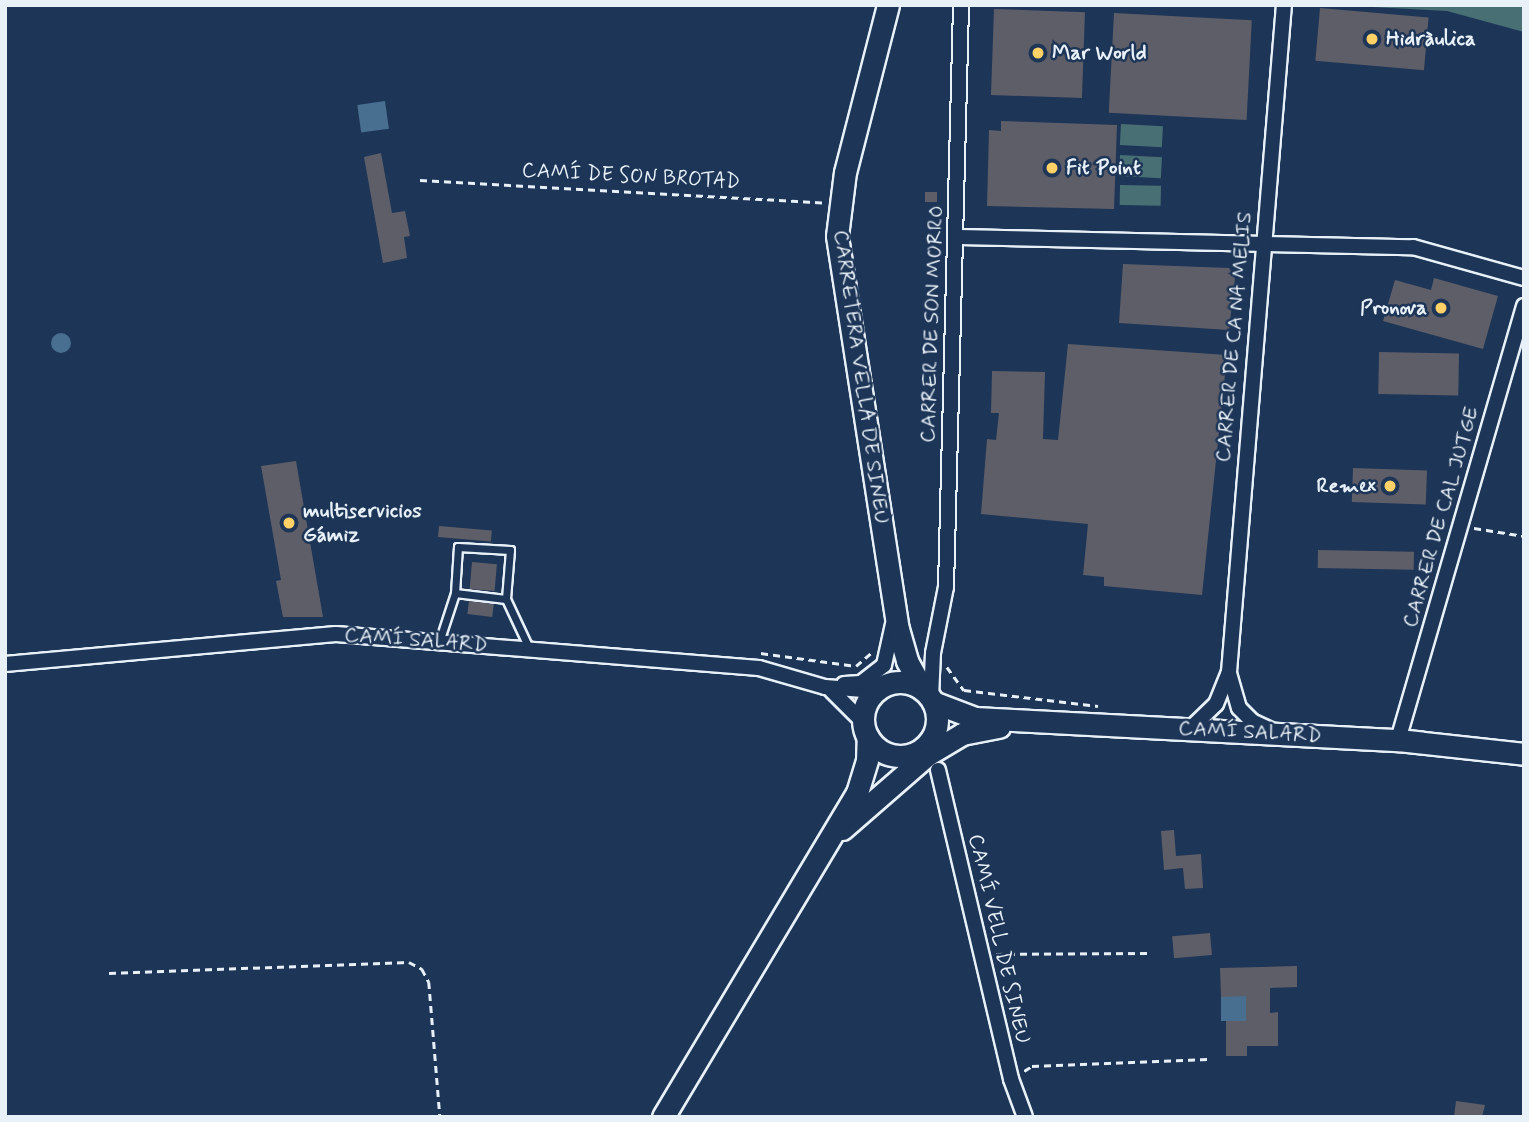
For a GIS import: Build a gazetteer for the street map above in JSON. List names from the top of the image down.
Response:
{
  "streets": {
    "main road": ["CARRETERA VELLA DE SINEU", "CAMÍ SALARD"],
    "street": [
      "CARRER DE SON MORRO",
      "CARRER DE CA NA MELIS",
      "CARRER DE CAL JUTGE",
      "CAMÍ VELL DE SINEU"
    ],
    "path": ["CAMÍ DE SON BROTAD"]
  },
  "crossings": [
    ["CAMÍ DE SON BROTAD", "CARRETERA VELLA DE SINEU"],
    ["CARRER DE SON MORRO", "CARRETERA VELLA DE SINEU"],
    ["CARRER DE SON MORRO", "CAMÍ SALARD"],
    ["CARRER DE CA NA MELIS", "CAMÍ SALARD"],
    ["CARRETERA VELLA DE SINEU", "CAMÍ SALARD"],
    ["CARRER DE CAL JUTGE", "CAMÍ SALARD"]
  ],
  "places": [
    "Hidràulica",
    "Mar World",
    "Fit Point",
    "Pronova",
    "Remex",
    "multiservicios Gámiz"
  ]
}
